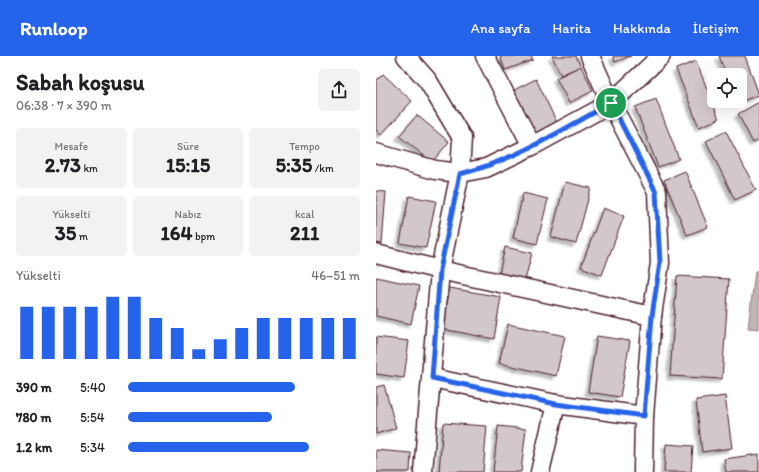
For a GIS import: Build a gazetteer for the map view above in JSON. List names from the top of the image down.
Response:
{
  "page": {
    "header": "Runloop",
    "nav": [
      "Ana sayfa",
      "Harita",
      "Hakkında",
      "İletişim"
    ],
    "heading": ["Sabah koşusu", "06:38 · 7 × 390 m"],
    "stats": [
      ["Mesafe", "2.73 km"],
      ["Süre", "15:15"],
      ["Tempo", "5:35 /km"],
      ["Yükselti", "35 m"],
      ["Nabız", "164 bpm"],
      ["kcal", "211"]
    ],
    "chart": ["Yükselti", "46–51 m"],
    "list": [
      {
        "name": "390 m",
        "note": "5:40"
      },
      {
        "name": "780 m",
        "note": "5:54"
      },
      {
        "name": "1.2 km",
        "note": "5:34"
      }
    ]
  }
}
